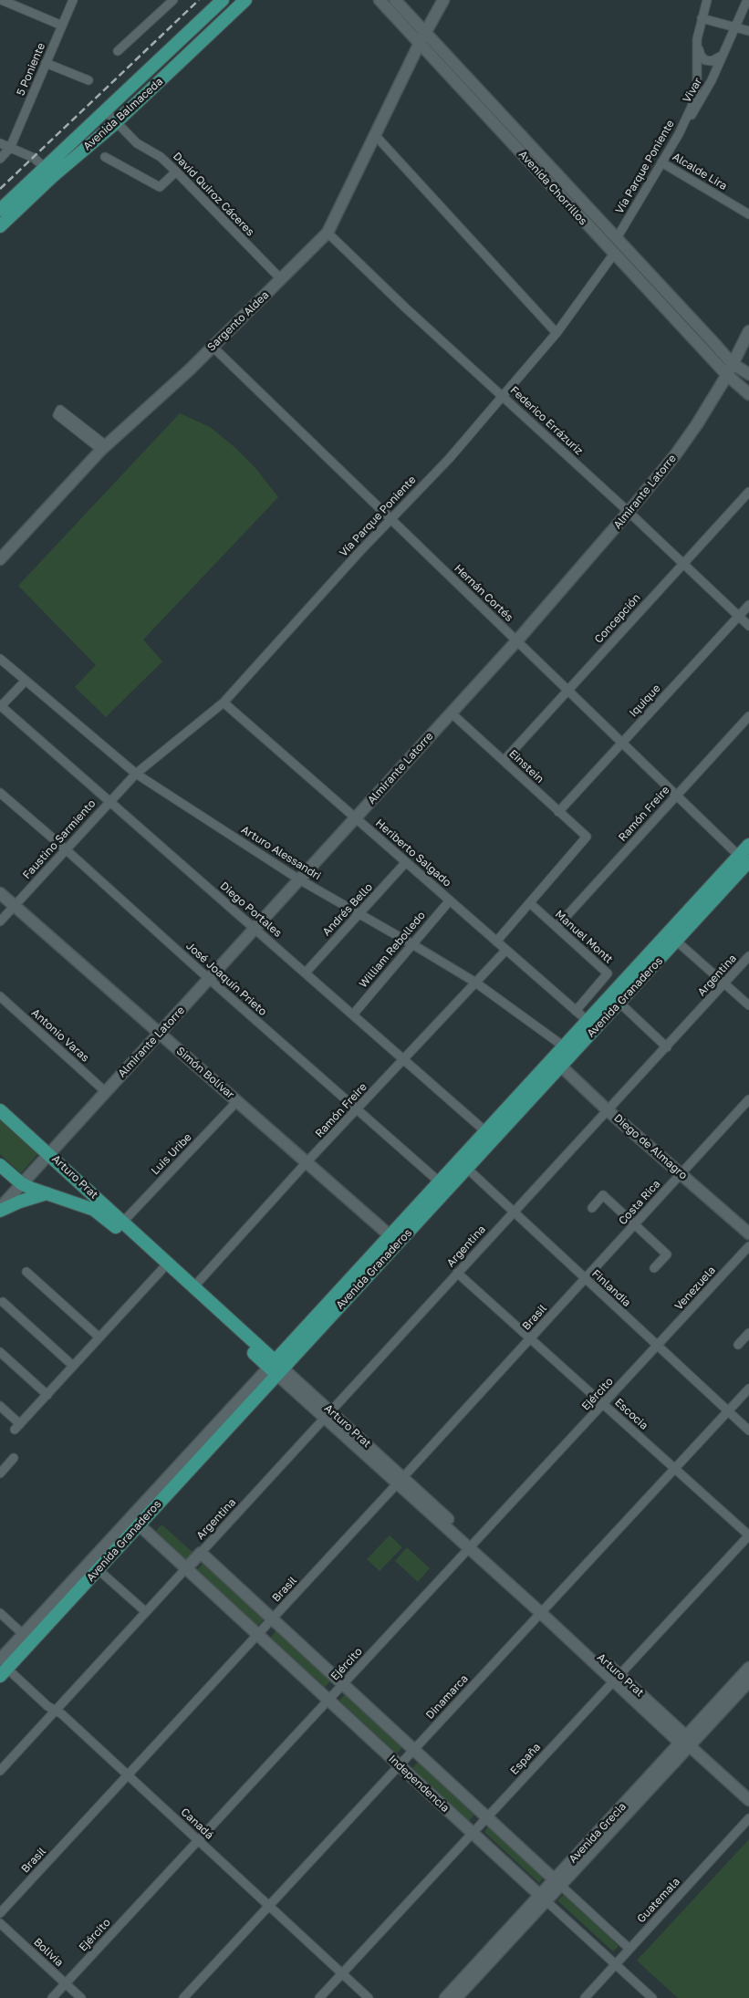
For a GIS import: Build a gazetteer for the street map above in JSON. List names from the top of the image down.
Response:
{
  "streets": {
    "main road": [
      "Avenida Balmaceda",
      "Avenida Chorrillos",
      "Sargento Aldea",
      "Almirante Latorre",
      "Avenida Granaderos",
      "Simón Bolívar",
      "Diego de Almagro",
      "Arturo Prat",
      "Independencia",
      "Avenida Grecia"
    ],
    "street": [
      "5 Poniente",
      "Vivar",
      "Vía Parque Poniente",
      "Alcalde Lira",
      "David Quiroz Cáceres",
      "Federico Errázuriz",
      "Hernán Cortés",
      "Concepción",
      "Iquique",
      "Einstein",
      "Ramón Freire",
      "Faustino Sarmiento",
      "Arturo Alessandri",
      "Heriberto Salgado",
      "Diego Portales",
      "Andrés Bello",
      "Manuel Montt",
      "William Rebolledo",
      "Argentina",
      "José Joaquín Prieto",
      "Antonio Varas",
      "Luis Uribe",
      "Costa Rica",
      "Finlandia",
      "Venezuela",
      "Brasil",
      "Ejército",
      "Escocia",
      "Dinamarca",
      "España",
      "Canadá",
      "Guatemala",
      "Bolivia"
    ]
  },
  "crossings": [
    ["Vivar", "Vía Parque Poniente"],
    ["Avenida Balmaceda", "David Quiroz Cáceres"],
    ["Vía Parque Poniente", "Alcalde Lira"],
    ["Vía Parque Poniente", "Avenida Chorrillos"],
    ["Vía Parque Poniente", "Federico Errázuriz"],
    ["Vía Parque Poniente", "Hernán Cortés"],
    ["Vía Parque Poniente", "Faustino Sarmiento"],
    ["Vía Parque Poniente", "Arturo Alessandri"],
    ["Vía Parque Poniente", "Heriberto Salgado"],
    ["Avenida Chorrillos", "Sargento Aldea"],
    ["Avenida Chorrillos", "Almirante Latorre"],
    ["David Quiroz Cáceres", "Sargento Aldea"],
    ["Sargento Aldea", "Federico Errázuriz"],
    ["Sargento Aldea", "Hernán Cortés"],
    ["Federico Errázuriz", "Almirante Latorre"],
    ["Federico Errázuriz", "Concepción"],
    ["Federico Errázuriz", "Iquique"],
    ["Almirante Latorre", "Hernán Cortés"],
    ["Almirante Latorre", "Einstein"],
    ["Almirante Latorre", "Arturo Alessandri"],
    ["Almirante Latorre", "Heriberto Salgado"],
    ["Almirante Latorre", "Diego Portales"],
    ["Almirante Latorre", "José Joaquín Prieto"],
    ["Almirante Latorre", "Antonio Varas"],
    ["Almirante Latorre", "Simón Bolívar"],
    ["Almirante Latorre", "Arturo Prat"],
    ["Hernán Cortés", "Concepción"],
    ["Hernán Cortés", "Iquique"],
    ["Hernán Cortés", "Ramón Freire"],
    ["Hernán Cortés", "Avenida Granaderos"],
    ["Concepción", "Einstein"],
    ["Iquique", "Einstein"],
    ["Einstein", "Manuel Montt"],
    ["Ramón Freire", "Arturo Alessandri"],
    ["Ramón Freire", "Heriberto Salgado"],
    ["Ramón Freire", "Diego Portales"],
    ["Ramón Freire", "Manuel Montt"],
    ["Ramón Freire", "José Joaquín Prieto"],
    ["Ramón Freire", "Simón Bolívar"],
    ["Ramón Freire", "Arturo Prat"],
    ["Faustino Sarmiento", "Arturo Alessandri"],
    ["Faustino Sarmiento", "Diego Portales"],
    ["Faustino Sarmiento", "José Joaquín Prieto"],
    ["Faustino Sarmiento", "Simón Bolívar"],
    ["Arturo Alessandri", "Andrés Bello"],
    ["Arturo Alessandri", "William Rebolledo"],
    ["Arturo Alessandri", "Avenida Granaderos"],
    ["Heriberto Salgado", "Andrés Bello"],
    ["Heriberto Salgado", "Manuel Montt"],
    ["Heriberto Salgado", "William Rebolledo"],
    ["Heriberto Salgado", "Avenida Granaderos"],
    ["Diego Portales", "Andrés Bello"],
    ["Diego Portales", "William Rebolledo"],
    ["Diego Portales", "Avenida Granaderos"],
    ["Argentina", "Diego de Almagro"],
    ["Argentina", "Arturo Prat"],
    ["Argentina", "Finlandia"],
    ["Argentina", "Escocia"],
    ["Argentina", "Independencia"],
    ["José Joaquín Prieto", "Avenida Granaderos"],
    ["Avenida Granaderos", "Simón Bolívar"],
    ["Avenida Granaderos", "Diego de Almagro"],
    ["Avenida Granaderos", "Arturo Prat"],
    ["Avenida Granaderos", "Finlandia"],
    ["Avenida Granaderos", "Independencia"],
    ["Avenida Granaderos", "Canadá"],
    ["Simón Bolívar", "Luis Uribe"],
    ["Diego de Almagro", "Costa Rica"],
    ["Luis Uribe", "Arturo Prat"],
    ["Arturo Prat", "Brasil"],
    ["Arturo Prat", "Ejército"],
    ["Arturo Prat", "Dinamarca"],
    ["Arturo Prat", "España"],
    ["Arturo Prat", "Avenida Grecia"],
    ["Costa Rica", "Finlandia"],
    ["Costa Rica", "Brasil"],
    ["Finlandia", "Venezuela"],
    ["Finlandia", "Brasil"],
    ["Finlandia", "Ejército"],
    ["Finlandia", "Dinamarca"],
    ["Venezuela", "Ejército"],
    ["Brasil", "Escocia"],
    ["Brasil", "Independencia"],
    ["Brasil", "Canadá"],
    ["Ejército", "Escocia"],
    ["Ejército", "Independencia"],
    ["Ejército", "Canadá"],
    ["Ejército", "Bolivia"],
    ["Escocia", "Dinamarca"],
    ["Escocia", "España"],
    ["Dinamarca", "Independencia"],
    ["Dinamarca", "Canadá"],
    ["España", "Independencia"],
    ["España", "Canadá"],
    ["Independencia", "Avenida Grecia"],
    ["Independencia", "Guatemala"]
  ]
}
